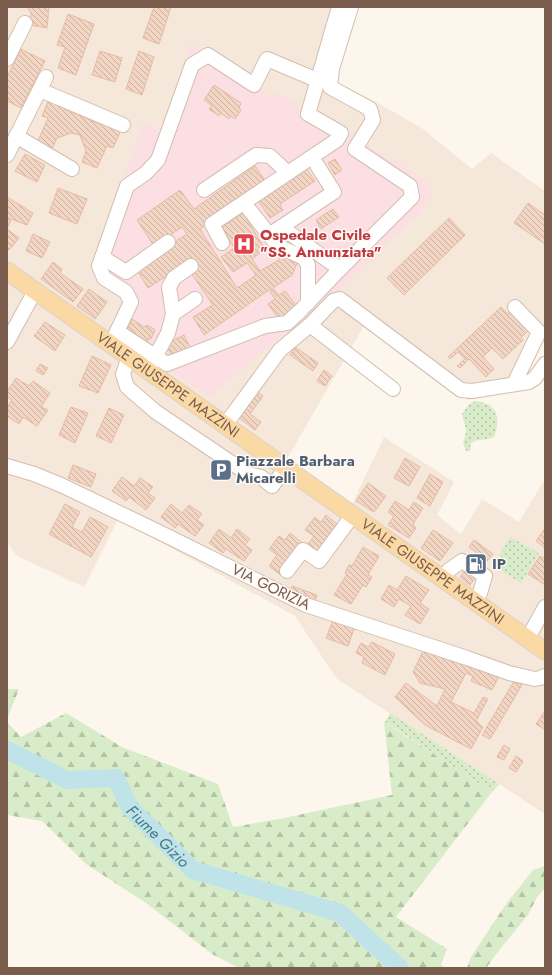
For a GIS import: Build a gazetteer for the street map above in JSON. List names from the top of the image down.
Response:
{
  "streets": {
    "main road": ["VIALE GIUSEPPE MAZZINI"],
    "street": ["VIA GORIZIA"]
  },
  "water": ["Fiume Gizio"],
  "places": {
    "hospital": ["Ospedale Civile \"SS. Annunziata\""],
    "parking": ["Piazzale Barbara Micarelli"],
    "fuel station": ["IP"]
  }
}
